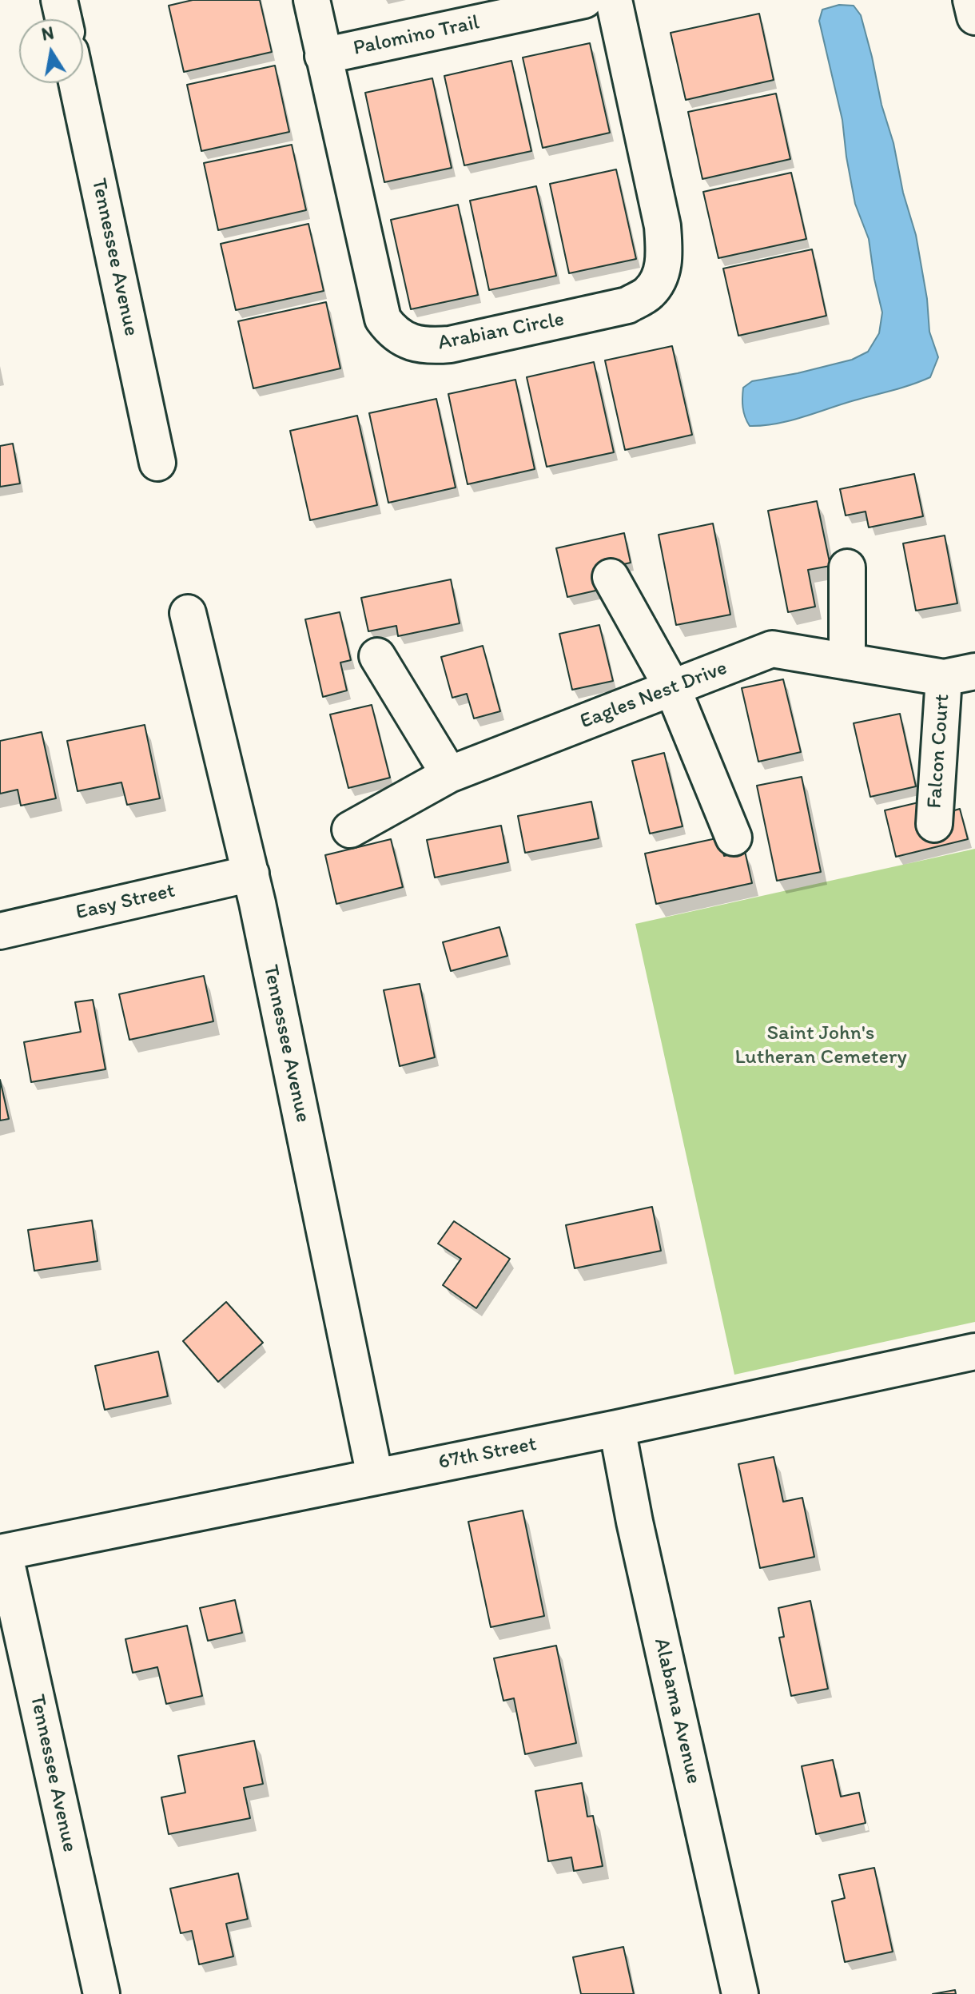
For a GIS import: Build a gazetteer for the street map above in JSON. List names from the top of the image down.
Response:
{
  "streets": {
    "street": [
      "Palomino Trail",
      "Tennessee Avenue",
      "Arabian Circle",
      "Eagles Nest Drive",
      "Falcon Court",
      "Easy Street",
      "67th Street",
      "Alabama Avenue"
    ]
  },
  "crossings": [
    ["Palomino Trail", "Arabian Circle"],
    ["Tennessee Avenue", "Easy Street"],
    ["Tennessee Avenue", "67th Street"],
    ["Eagles Nest Drive", "Falcon Court"],
    ["67th Street", "Alabama Avenue"]
  ],
  "parks": ["Saint John's Lutheran Cemetery"],
  "north": "top"
}
